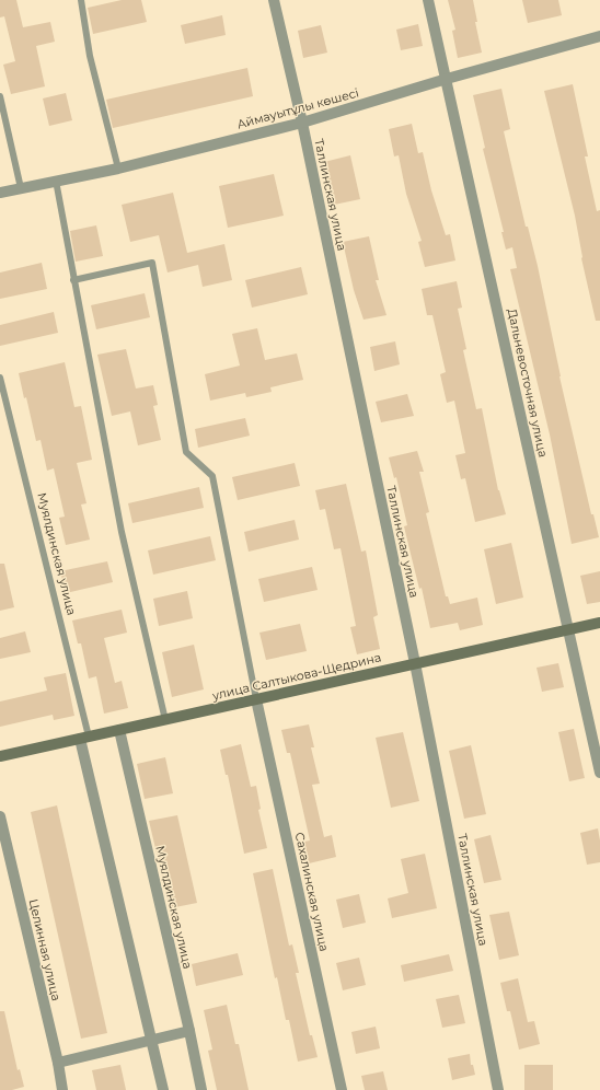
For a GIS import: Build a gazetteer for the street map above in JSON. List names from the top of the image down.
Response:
{
  "streets": {
    "street": [
      "Аймауытұлы көшесі",
      "Таллинская улица",
      "Дальневосточная улица",
      "Муялдинская улица",
      "улица Салтыкова-Щедрина",
      "Сахалинская улица",
      "Целинная улица"
    ]
  },
  "crossings": [
    ["Аймауытұлы көшесі", "Таллинская улица"],
    ["Аймауытұлы көшесі", "Дальневосточная улица"],
    ["Таллинская улица", "улица Салтыкова-Щедрина"],
    ["Дальневосточная улица", "улица Салтыкова-Щедрина"],
    ["Муялдинская улица", "улица Салтыкова-Щедрина"],
    ["улица Салтыкова-Щедрина", "Сахалинская улица"]
  ]
}
